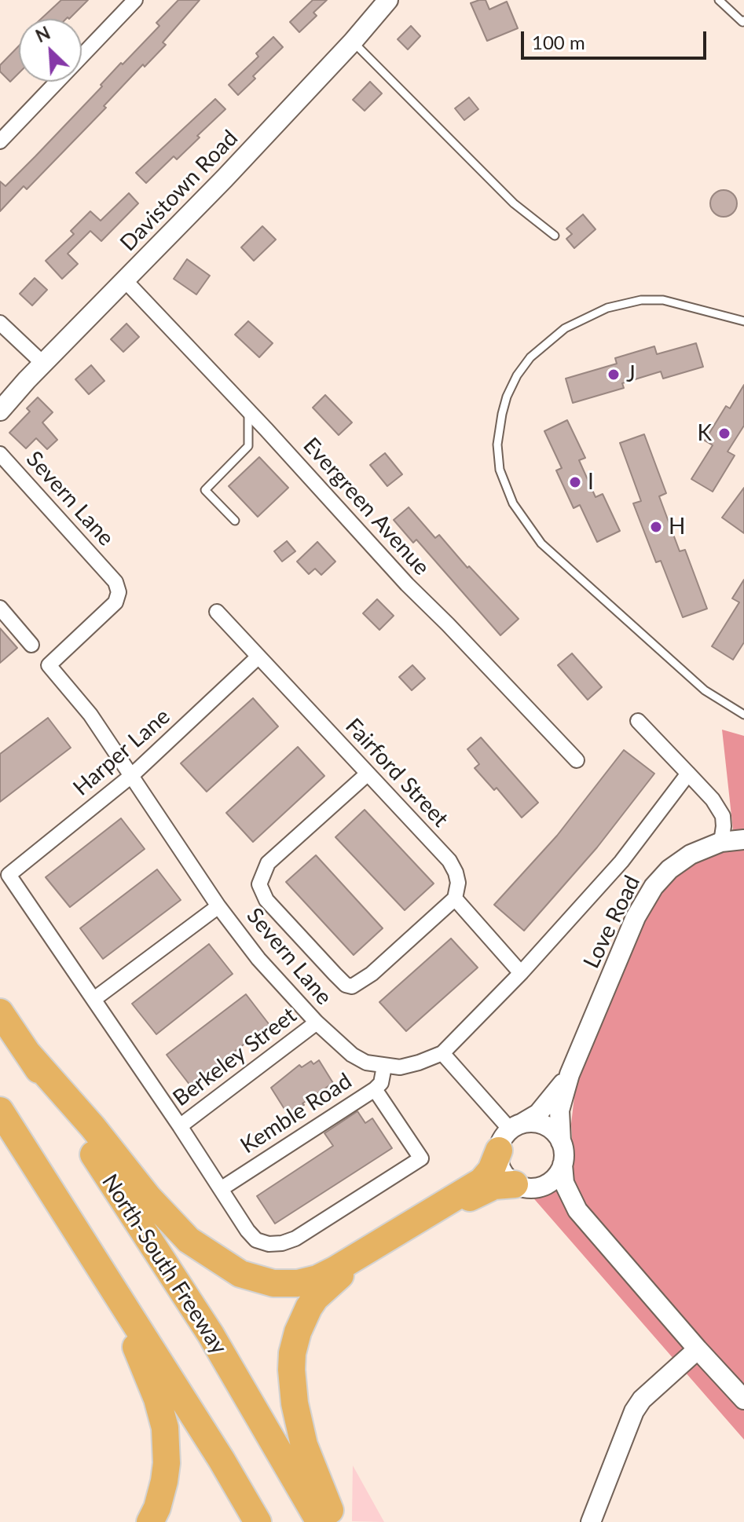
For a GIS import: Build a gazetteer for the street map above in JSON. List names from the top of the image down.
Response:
{
  "streets": {
    "highway": ["North-South Freeway"],
    "street": [
      "Davistown Road",
      "Severn Lane",
      "Evergreen Avenue",
      "Harper Lane",
      "Fairford Street",
      "Love Road",
      "Berkeley Street",
      "Kemble Road"
    ]
  },
  "crossings": [
    ["Davistown Road", "Evergreen Avenue"],
    ["Severn Lane", "Harper Lane"],
    ["Severn Lane", "Berkeley Street"],
    ["Severn Lane", "Kemble Road"],
    ["Harper Lane", "Fairford Street"]
  ],
  "places": [
    "J",
    "K",
    "I",
    "H"
  ],
  "scale_bar": "100 m",
  "north": "top left"
}
